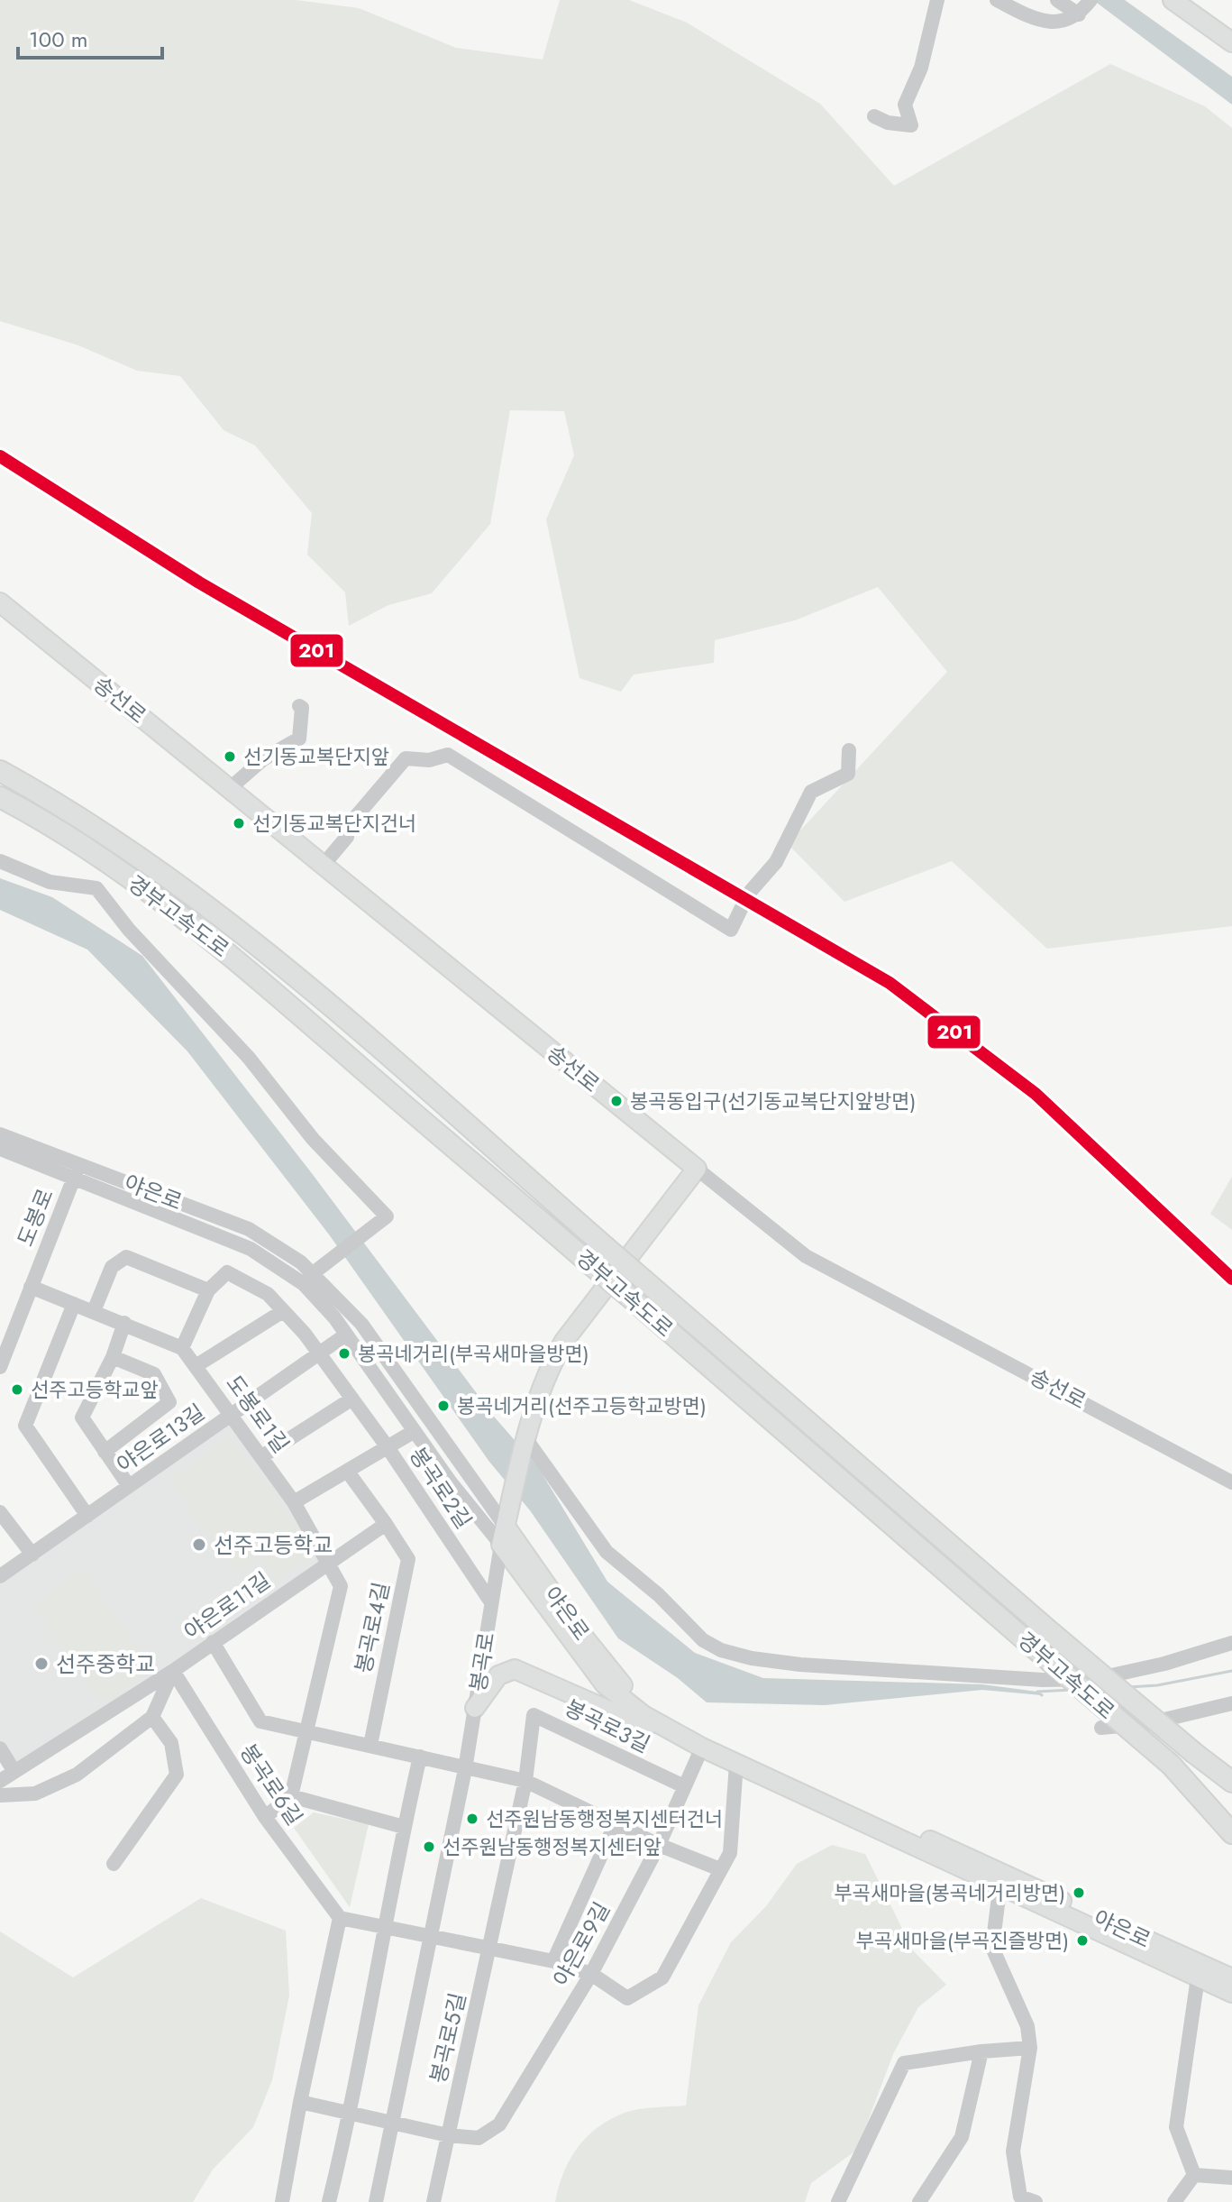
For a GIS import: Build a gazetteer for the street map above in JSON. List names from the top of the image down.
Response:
{
  "streets": {
    "highway": ["경부고속도로"],
    "main road": ["송선로", "야은로", "봉곡로"],
    "street": [
      "도봉로",
      "도봉로1길",
      "야은로13길",
      "봉곡로2길",
      "야은로11길",
      "봉곡로4길",
      "봉곡로3길",
      "봉곡로6길",
      "야은로9길",
      "봉곡로5길"
    ]
  },
  "crossings": [
    ["송선로", "봉곡로"],
    ["야은로", "도봉로"],
    ["야은로", "야은로13길"],
    ["야은로", "봉곡로"],
    ["야은로", "야은로9길"],
    ["도봉로", "도봉로1길"],
    ["도봉로1길", "야은로13길"],
    ["도봉로1길", "야은로11길"],
    ["도봉로1길", "봉곡로4길"],
    ["야은로13길", "봉곡로2길"],
    ["봉곡로2길", "봉곡로"],
    ["야은로11길", "봉곡로4길"],
    ["야은로11길", "봉곡로6길"],
    ["봉곡로3길", "야은로9길"],
    ["봉곡로3길", "봉곡로5길"],
    ["야은로9길", "봉곡로5길"]
  ],
  "places": [
    "선기동교복단지앞",
    "선기동교복단지건너",
    "봉곡동입구(선기동교복단지앞방면)",
    "봉곡네거리(부곡새마을방면)",
    "선주고등학교앞",
    "봉곡네거리(선주고등학교방면)",
    "선주고등학교",
    "선주중학교",
    "선주원남동행정복지센터건너",
    "선주원남동행정복지센터앞",
    "부곡새마을(봉곡네거리방면)",
    "부곡새마을(부곡진즐방면)"
  ],
  "lines": ["transit line 201"],
  "scale_bar": "100 m"
}
